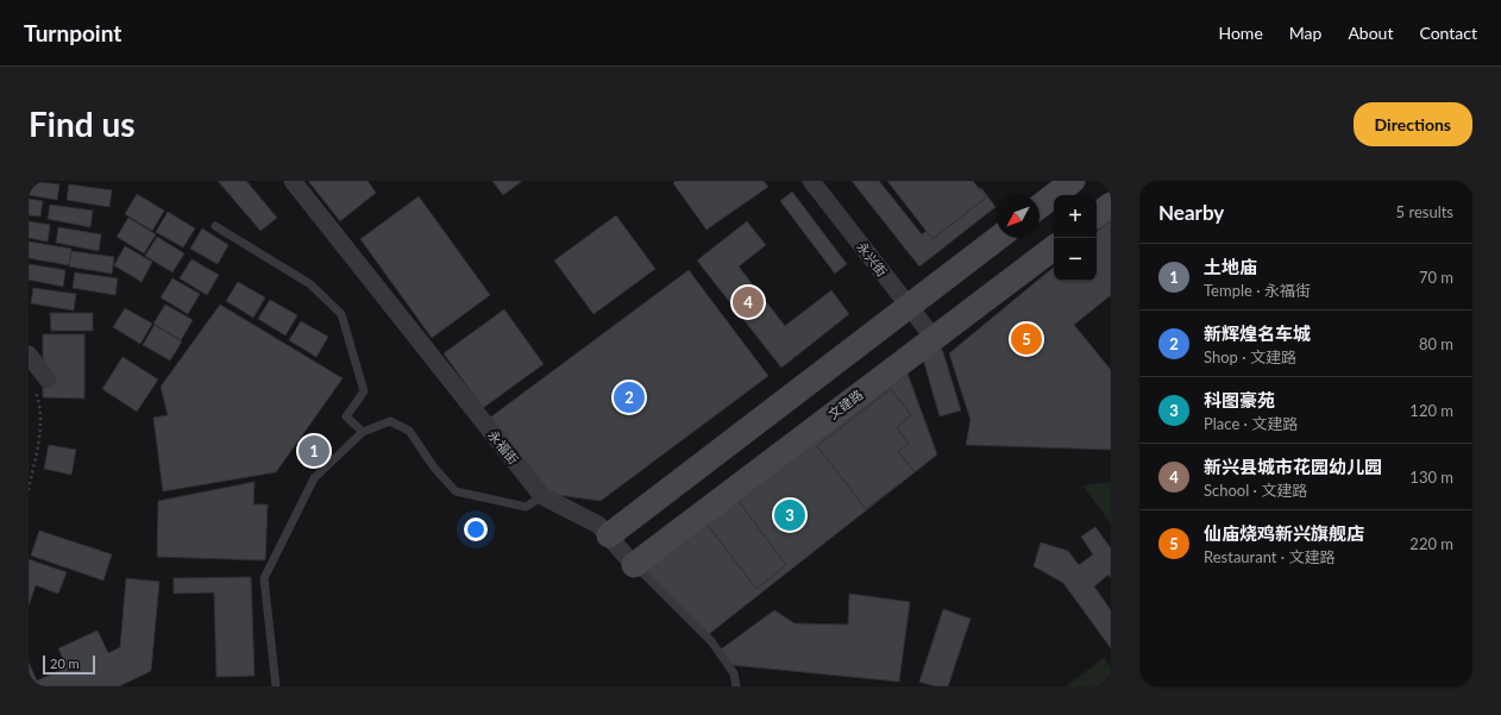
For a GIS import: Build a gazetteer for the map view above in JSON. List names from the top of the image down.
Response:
{
  "streets": {
    "main road": ["文建路"],
    "street": ["永兴街", "永福街"]
  },
  "crossings": [
    ["永兴街", "文建路"],
    ["文建路", "永福街"]
  ],
  "scale_bar": "20 m",
  "north": "bottom left",
  "page": {
    "header": "Turnpoint",
    "nav": [
      "Home",
      "Map",
      "About",
      "Contact"
    ],
    "buttons": "Directions",
    "title": "Find us",
    "heading": ["Nearby", "5 results"],
    "map_buttons": ["+", "−"],
    "list": [
      {
        "mark": "1",
        "name": "土地庙",
        "note": "Temple · 永福街",
        "value": "70 m"
      },
      {
        "mark": "2",
        "name": "新辉煌名车城",
        "note": "Shop · 文建路",
        "value": "80 m"
      },
      {
        "mark": "3",
        "name": "科图豪苑",
        "note": "Place · 文建路",
        "value": "120 m"
      },
      {
        "mark": "4",
        "name": "新兴县城市花园幼儿园",
        "note": "School · 文建路",
        "value": "130 m"
      },
      {
        "mark": "5",
        "name": "仙庙烧鸡新兴旗舰店",
        "note": "Restaurant · 文建路",
        "value": "220 m"
      }
    ],
    "pins": [
      "4",
      "5",
      "2",
      "1",
      "3"
    ],
    "scale": "20 m"
  }
}
